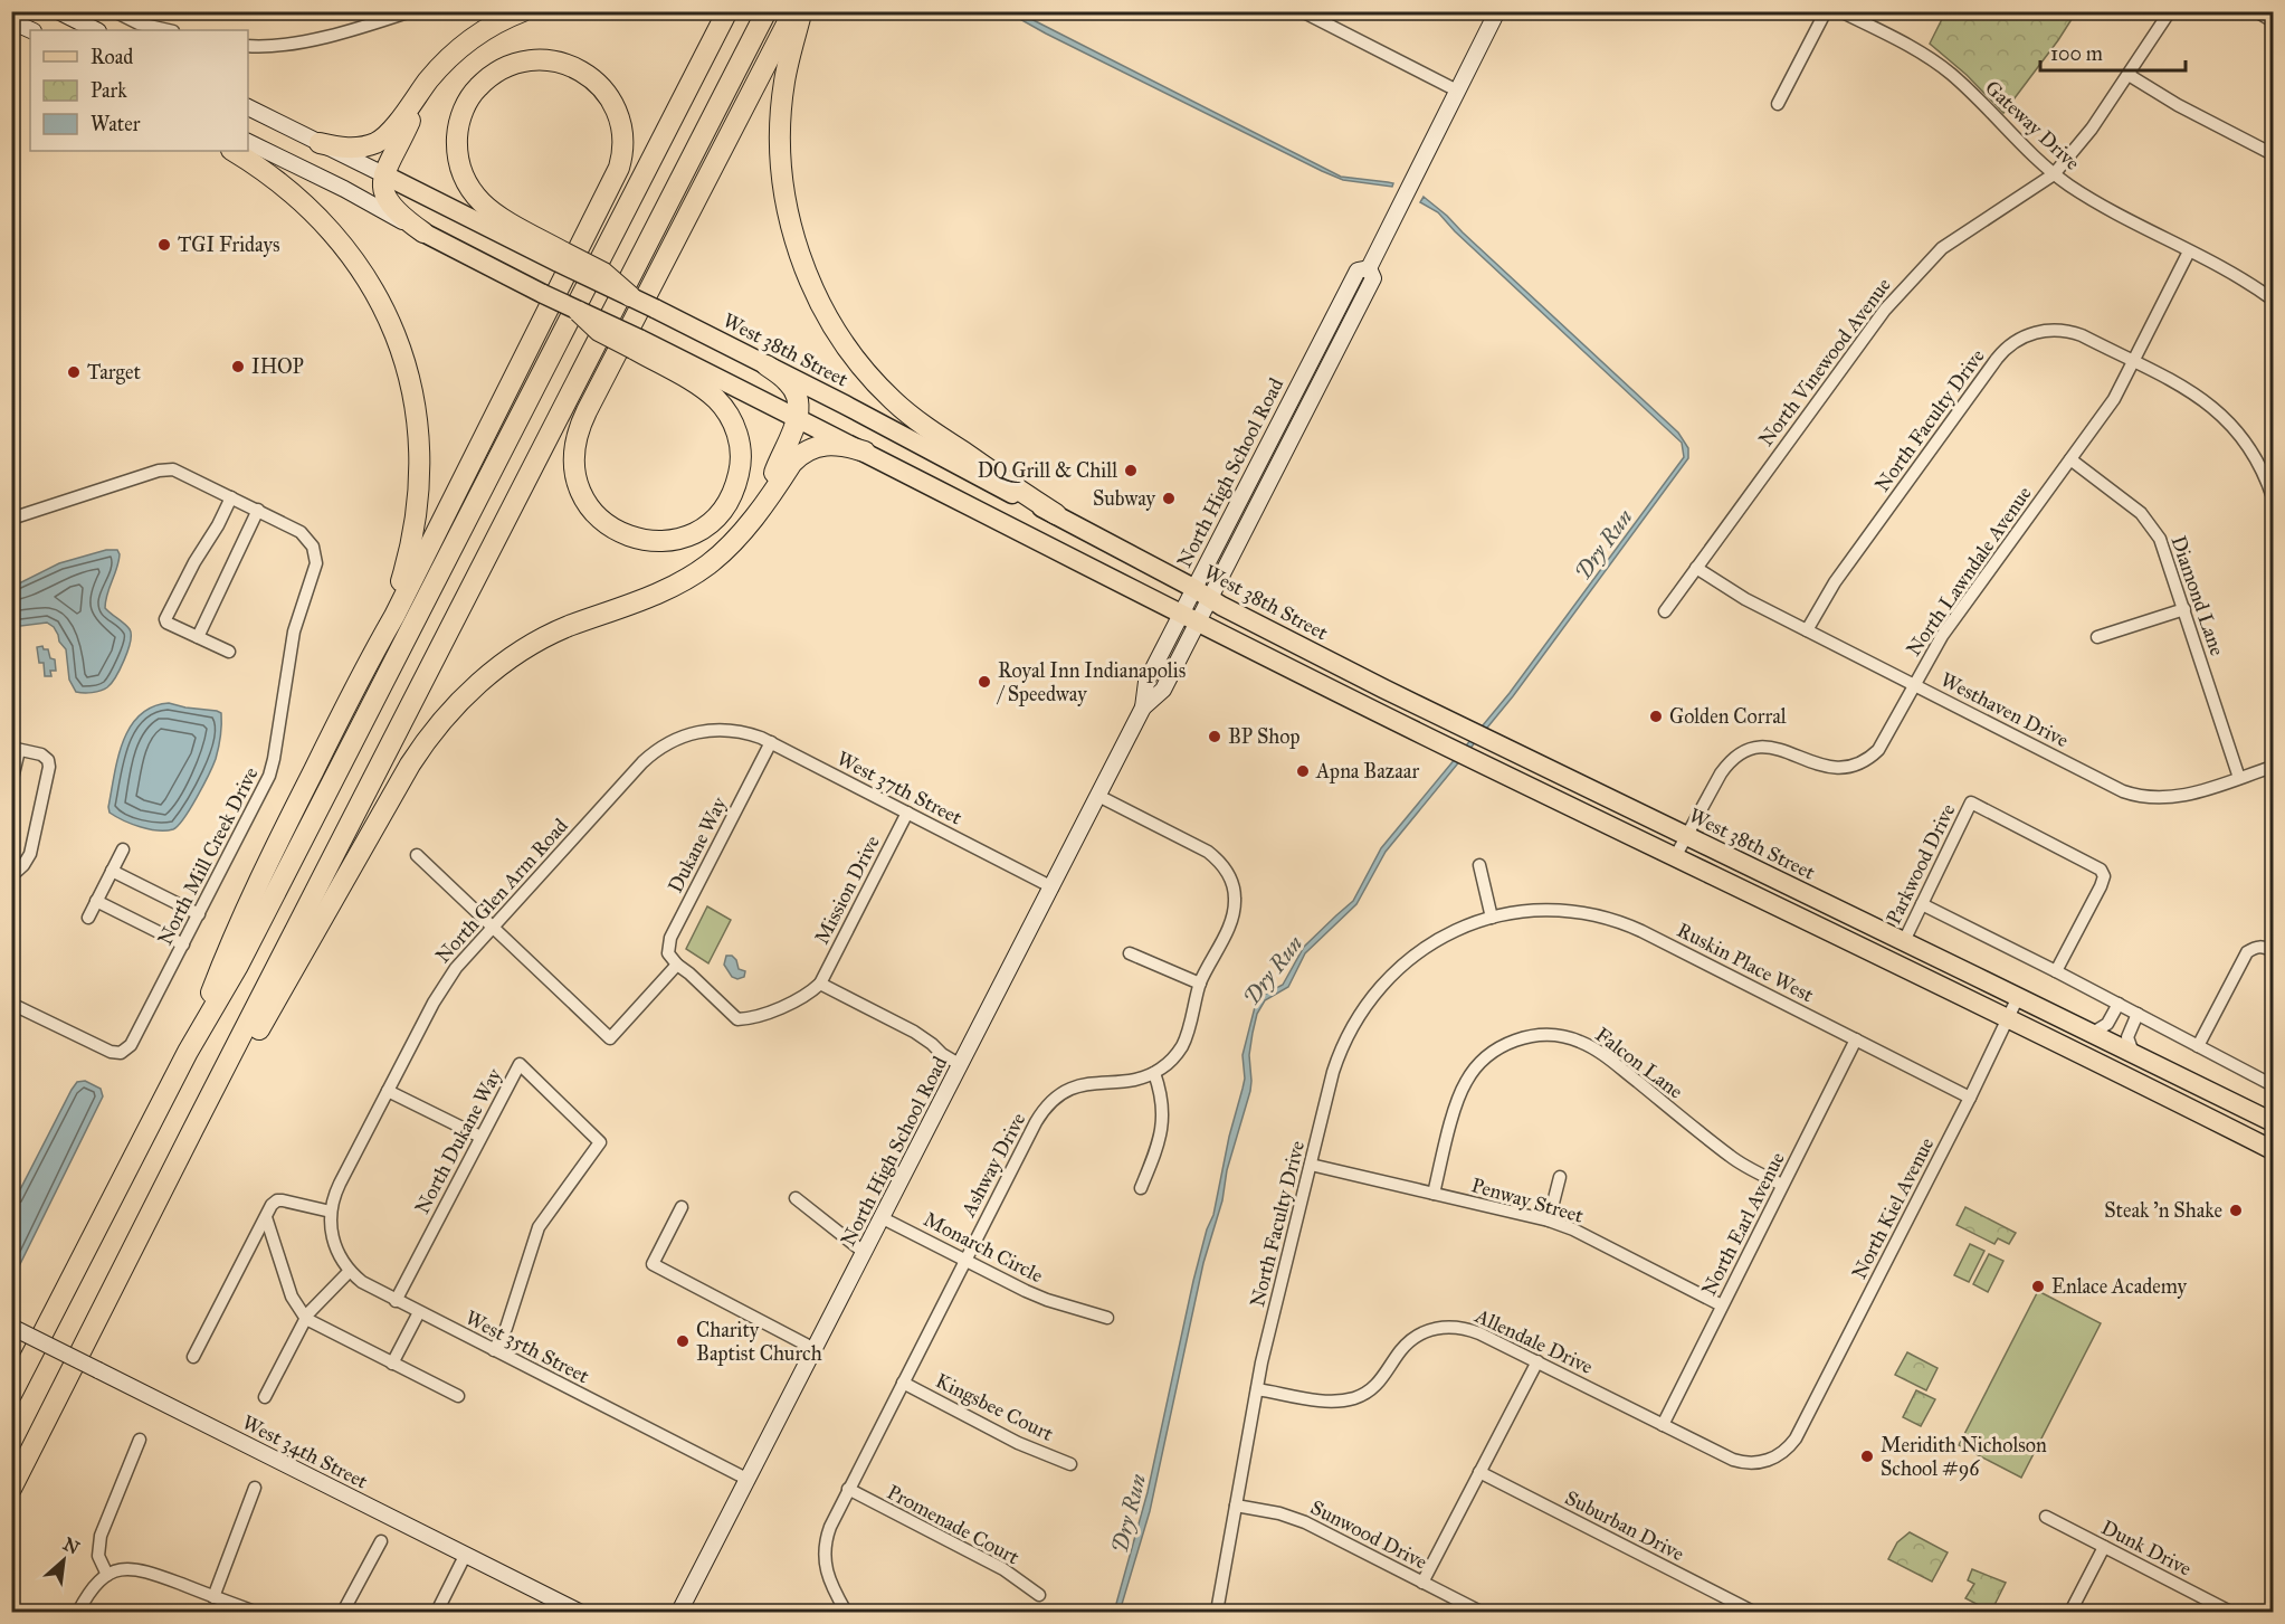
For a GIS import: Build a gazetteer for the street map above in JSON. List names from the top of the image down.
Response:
{
  "streets": {
    "main road": ["West 38th Street"],
    "street": [
      "Gateway Drive",
      "North Vinewood Avenue",
      "North Faculty Drive",
      "North High School Road",
      "North Lawndale Avenue",
      "Diamond Lane",
      "Westhaven Drive",
      "West 37th Street",
      "Dukane Way",
      "North Mill Creek Drive",
      "Parkwood Drive",
      "Mission Drive",
      "North Glen Arm Road",
      "Ruskin Place West",
      "Falcon Lane",
      "North Dukane Way",
      "Ashway Drive",
      "Penway Street",
      "North Kiel Avenue",
      "North Earl Avenue",
      "Monarch Circle",
      "Allendale Drive",
      "West 35th Street",
      "Kingsbee Court",
      "West 34th Street",
      "Promenade Court",
      "Suburban Drive",
      "Sunwood Drive",
      "Dunk Drive"
    ]
  },
  "crossings": [
    ["Gateway Drive", "North Vinewood Avenue"],
    ["Gateway Drive", "North Lawndale Avenue"],
    ["West 38th Street", "North High School Road"],
    ["West 38th Street", "North Lawndale Avenue"],
    ["West 38th Street", "Parkwood Drive"],
    ["West 38th Street", "North Kiel Avenue"],
    ["North Vinewood Avenue", "Westhaven Drive"],
    ["North Faculty Drive", "North Lawndale Avenue"],
    ["North Faculty Drive", "Westhaven Drive"],
    ["North Faculty Drive", "Ruskin Place West"],
    ["North Faculty Drive", "Penway Street"],
    ["North Faculty Drive", "Allendale Drive"],
    ["North Faculty Drive", "Sunwood Drive"],
    ["North High School Road", "West 37th Street"],
    ["North High School Road", "Monarch Circle"],
    ["North High School Road", "West 35th Street"],
    ["North Lawndale Avenue", "Diamond Lane"],
    ["North Lawndale Avenue", "Westhaven Drive"],
    ["Diamond Lane", "Westhaven Drive"],
    ["West 37th Street", "Dukane Way"],
    ["West 37th Street", "Mission Drive"],
    ["West 37th Street", "North Glen Arm Road"],
    ["North Glen Arm Road", "West 35th Street"],
    ["Ruskin Place West", "North Kiel Avenue"],
    ["Ruskin Place West", "North Earl Avenue"],
    ["Falcon Lane", "Penway Street"],
    ["Falcon Lane", "North Earl Avenue"],
    ["North Dukane Way", "West 35th Street"],
    ["Ashway Drive", "Monarch Circle"],
    ["Ashway Drive", "Kingsbee Court"],
    ["Ashway Drive", "Promenade Court"],
    ["Penway Street", "North Earl Avenue"],
    ["North Kiel Avenue", "Allendale Drive"],
    ["North Earl Avenue", "Allendale Drive"]
  ],
  "water": ["Dry Run"],
  "places": [
    "TGI Fridays",
    "IHOP",
    "Target",
    "DQ Grill & Chill",
    "Subway",
    "Royal Inn Indianapolis / Speedway",
    "Golden Corral",
    "BP Shop",
    "Apna Bazaar",
    "Steak 'n Shake",
    "Enlace Academy",
    "Charity Baptist Church",
    "Meridith Nicholson School #96"
  ],
  "legend": ["Road", "Park", "Water"],
  "scale_bar": "100 m",
  "north": "top right"
}
